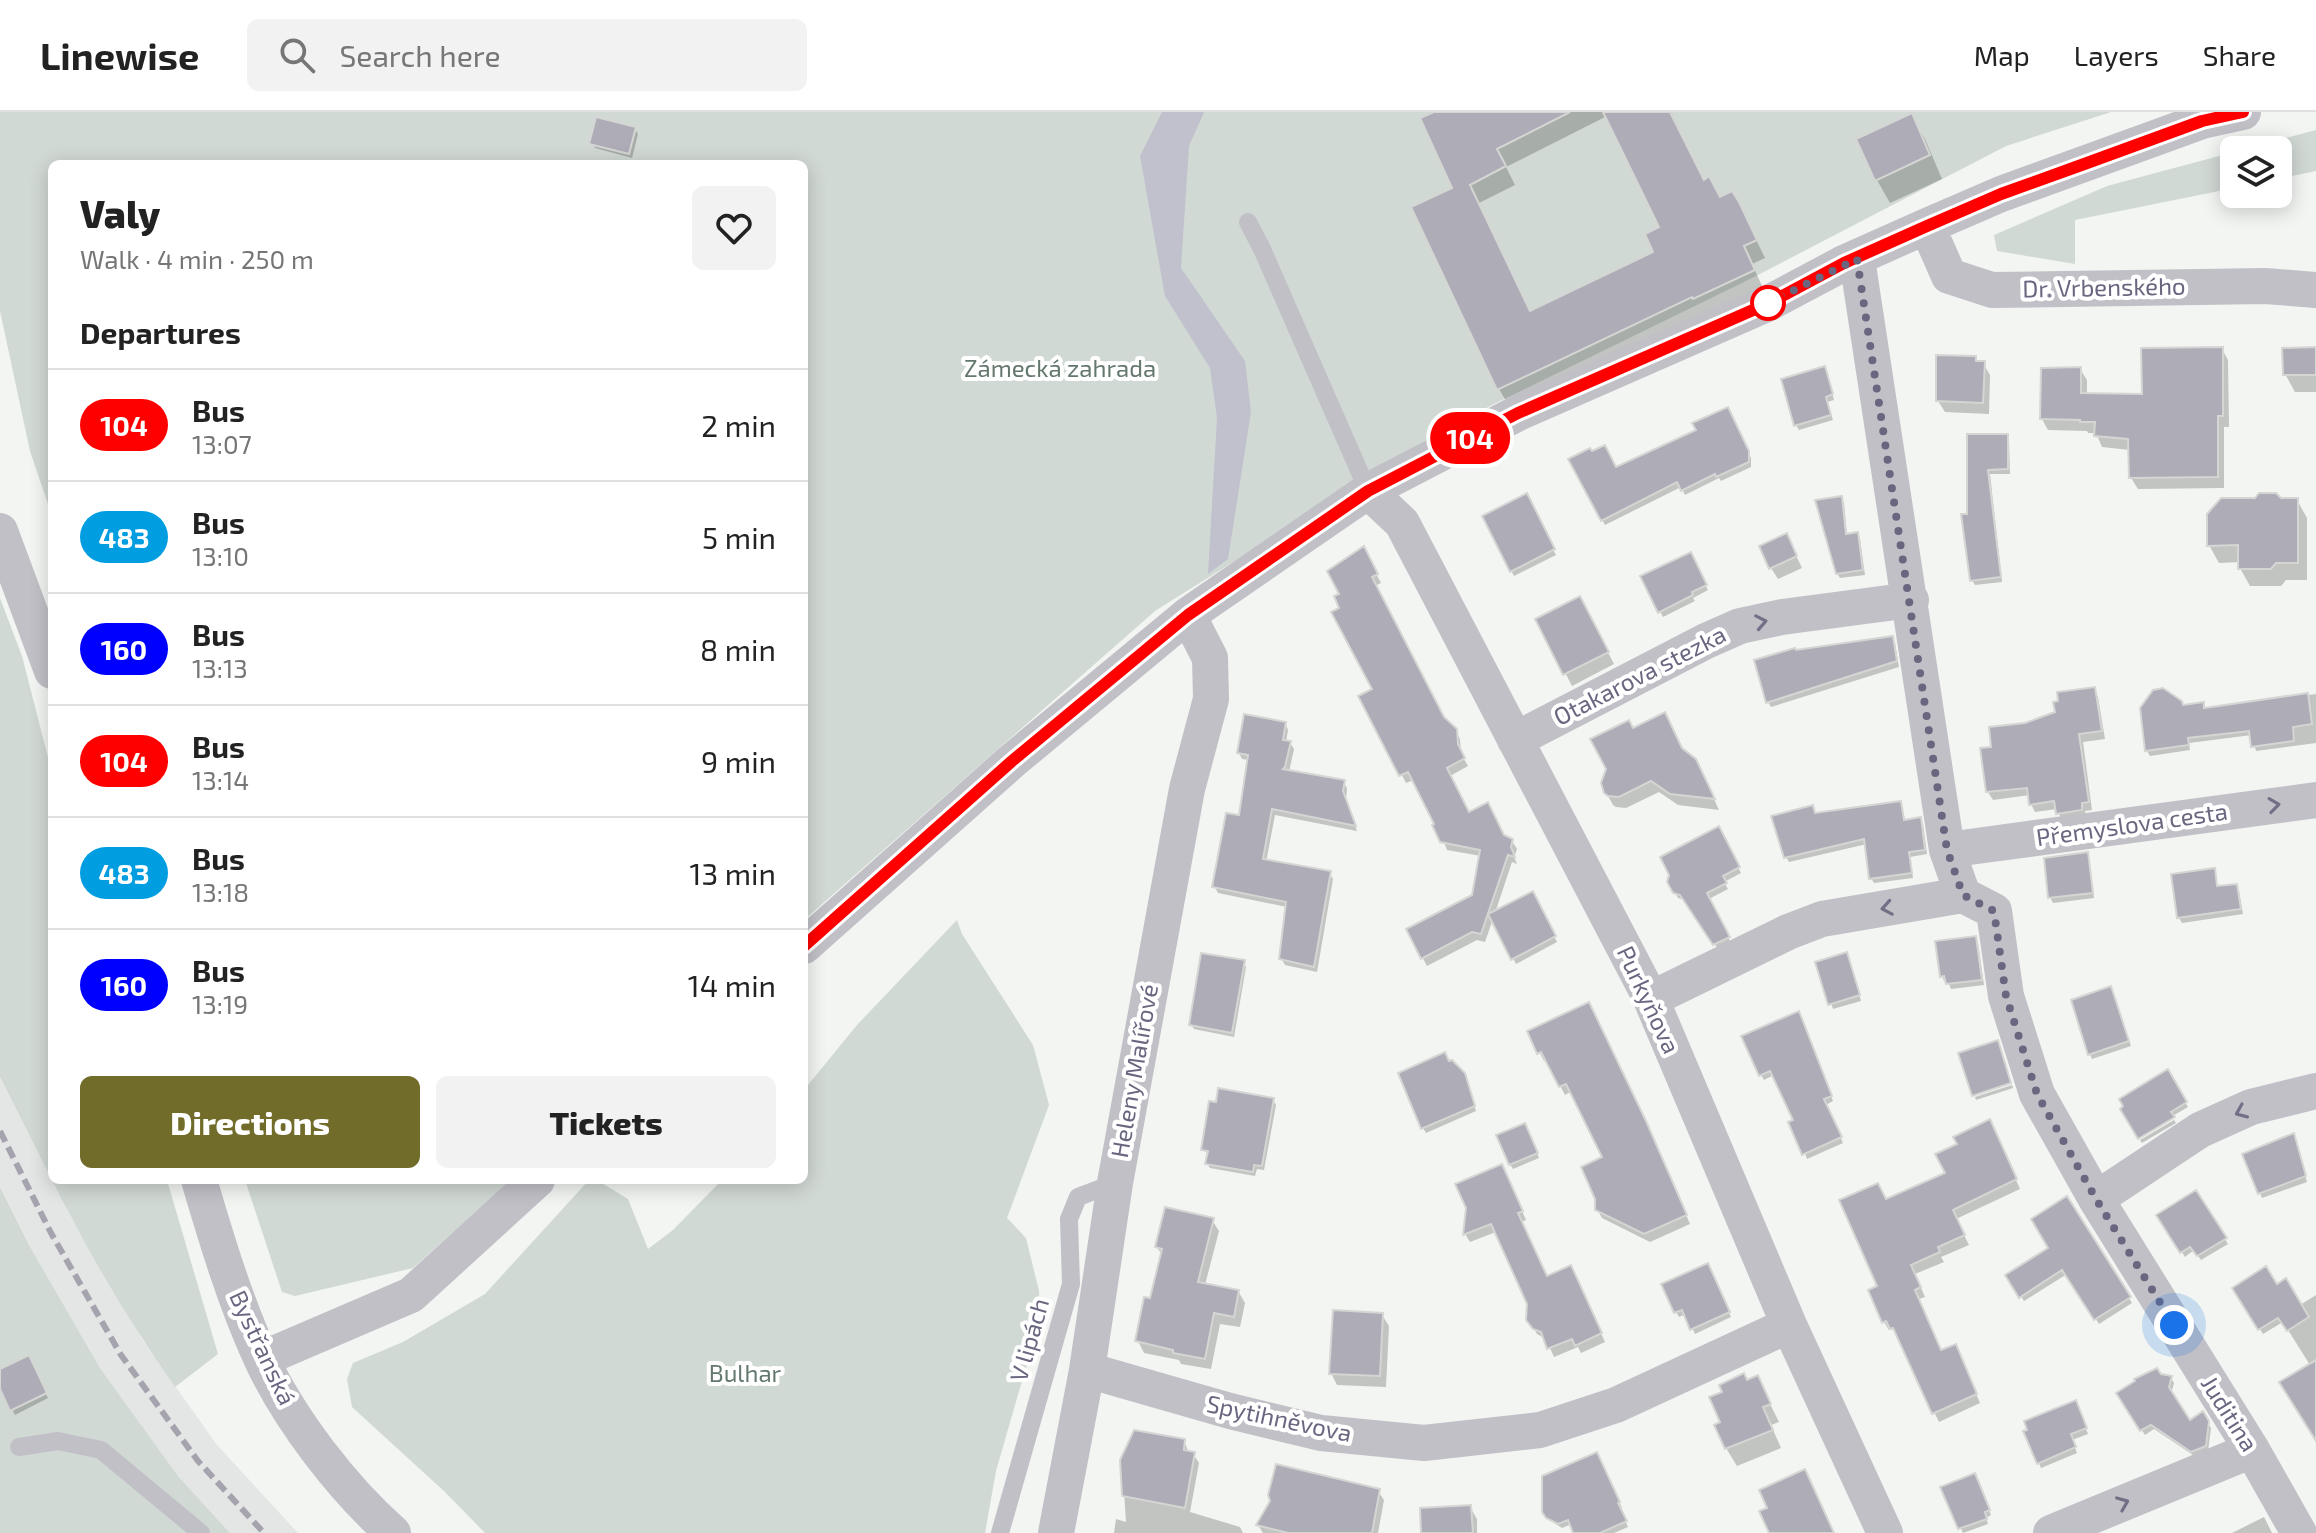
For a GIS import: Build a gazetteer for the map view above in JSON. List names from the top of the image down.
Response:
{
  "streets": {
    "street": [
      "Dr. Vrbenského",
      "Otakarova stezka",
      "Přemyslova cesta",
      "Purkyňova",
      "Heleny Malířové",
      "Bystřanská",
      "Juditina",
      "Spytihněvova"
    ],
    "lane": ["V lipách"]
  },
  "crossings": [
    ["Otakarova stezka", "Purkyňova"],
    ["Purkyňova", "Spytihněvova"],
    ["Heleny Malířové", "V lipách"],
    ["Heleny Malířové", "Spytihněvova"]
  ],
  "parks": ["Zámecká zahrada", "Bulhar"],
  "lines": ["bus line 104"],
  "page": {
    "header": "Linewise",
    "search": "Search here",
    "nav": ["Map", "Layers", "Share"],
    "on_map": "104",
    "heading": [
      ["Valy", "Walk · 4 min · 250 m"],
      "Departures"
    ],
    "list": [
      {
        "mark": "104",
        "name": "Bus",
        "note": "13:07",
        "value": "2 min"
      },
      {
        "mark": "483",
        "name": "Bus",
        "note": "13:10",
        "value": "5 min"
      },
      {
        "mark": "160",
        "name": "Bus",
        "note": "13:13",
        "value": "8 min"
      },
      {
        "mark": "104",
        "name": "Bus",
        "note": "13:14",
        "value": "9 min"
      },
      {
        "mark": "483",
        "name": "Bus",
        "note": "13:18",
        "value": "13 min"
      },
      {
        "mark": "160",
        "name": "Bus",
        "note": "13:19",
        "value": "14 min"
      }
    ],
    "buttons": ["Directions", "Tickets"]
  }
}
